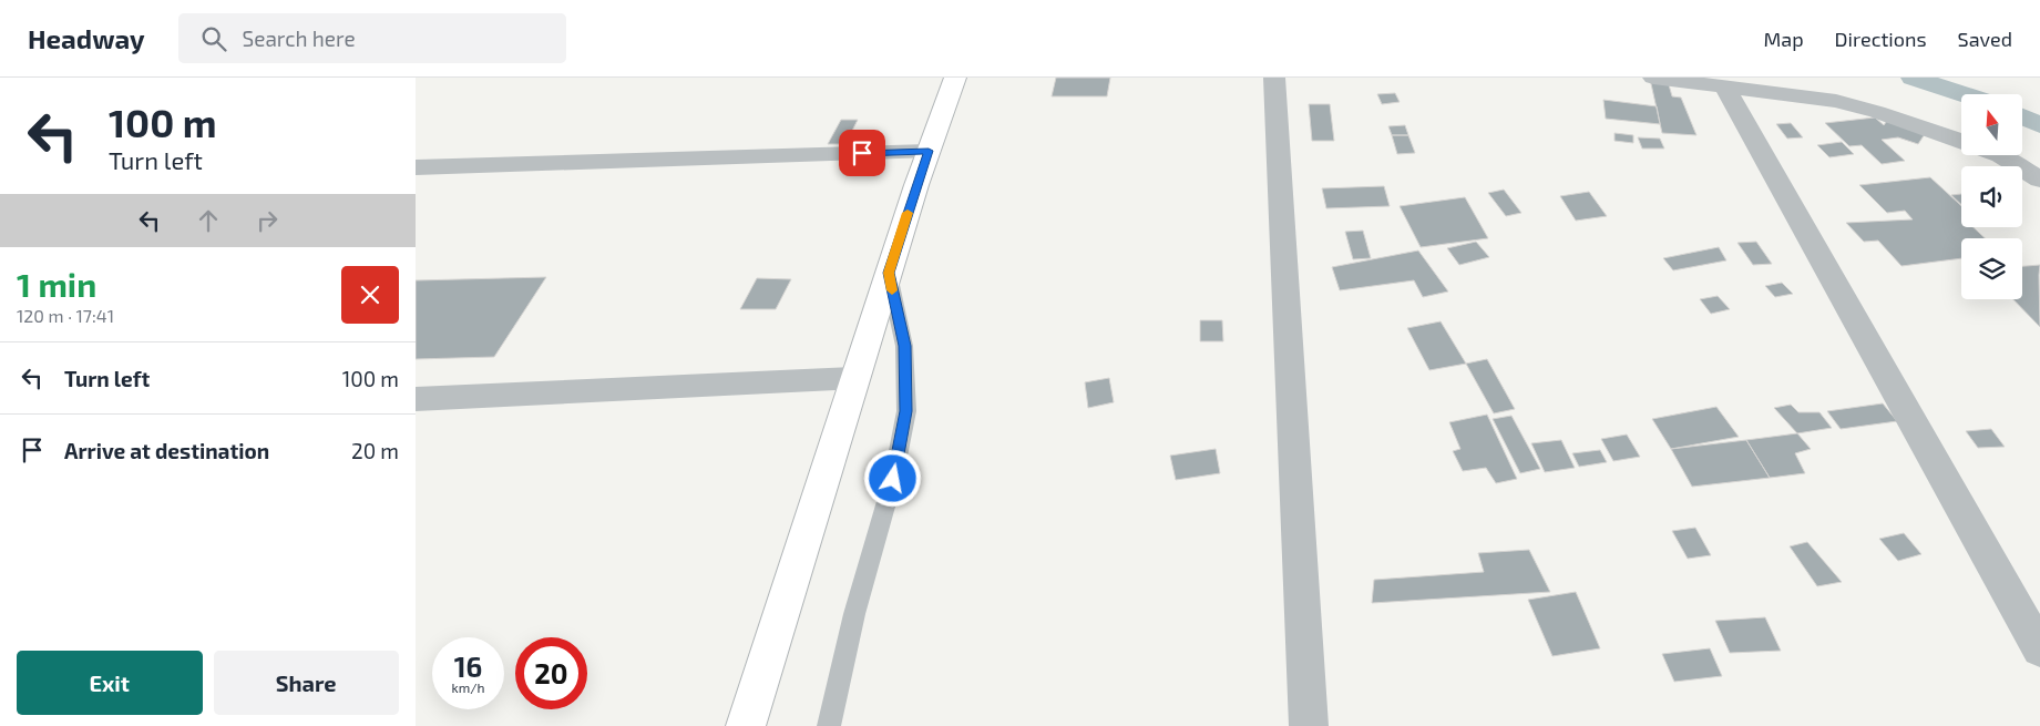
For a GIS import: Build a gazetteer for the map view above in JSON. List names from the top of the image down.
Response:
{
  "north": "top",
  "page": {
    "header": "Headway",
    "search": "Search here",
    "nav": ["Map", "Directions", "Saved"],
    "turn": ["100 m", "Turn left"],
    "heading": ["1 min", "120 m · 17:41"],
    "list": [
      {
        "name": "Turn left",
        "value": "100 m"
      },
      {
        "name": "Arrive at destination",
        "value": "20 m"
      }
    ],
    "speed": "16 km/h",
    "limit": "20",
    "buttons": ["Exit", "Share"]
  }
}
